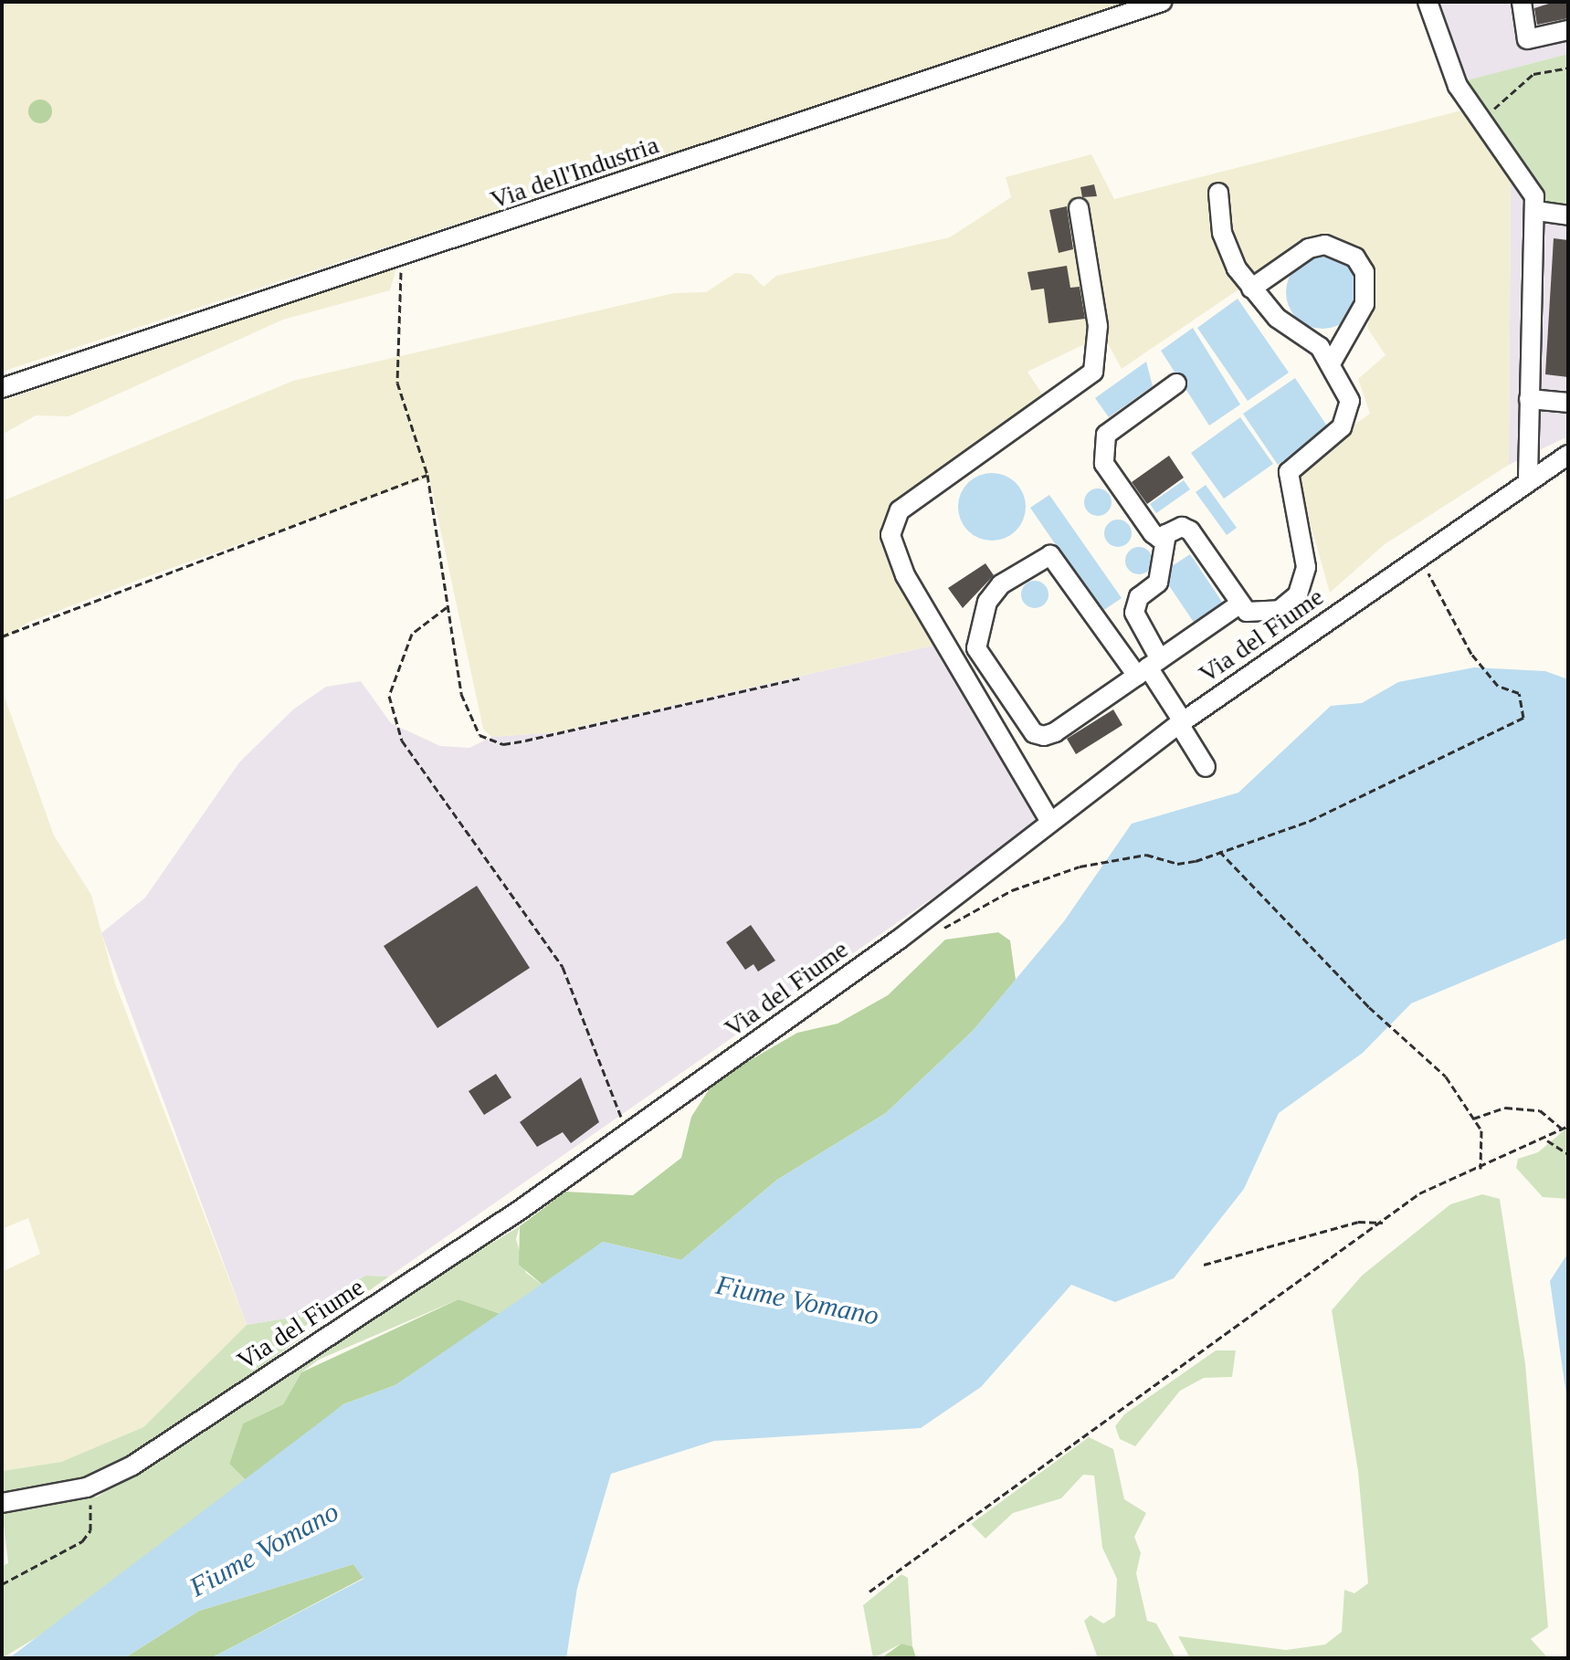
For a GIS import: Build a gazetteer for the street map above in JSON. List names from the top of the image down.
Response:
{
  "streets": {
    "street": ["Via dell'Industria", "Via del Fiume"]
  },
  "water": ["Fiume Vomano"]
}
